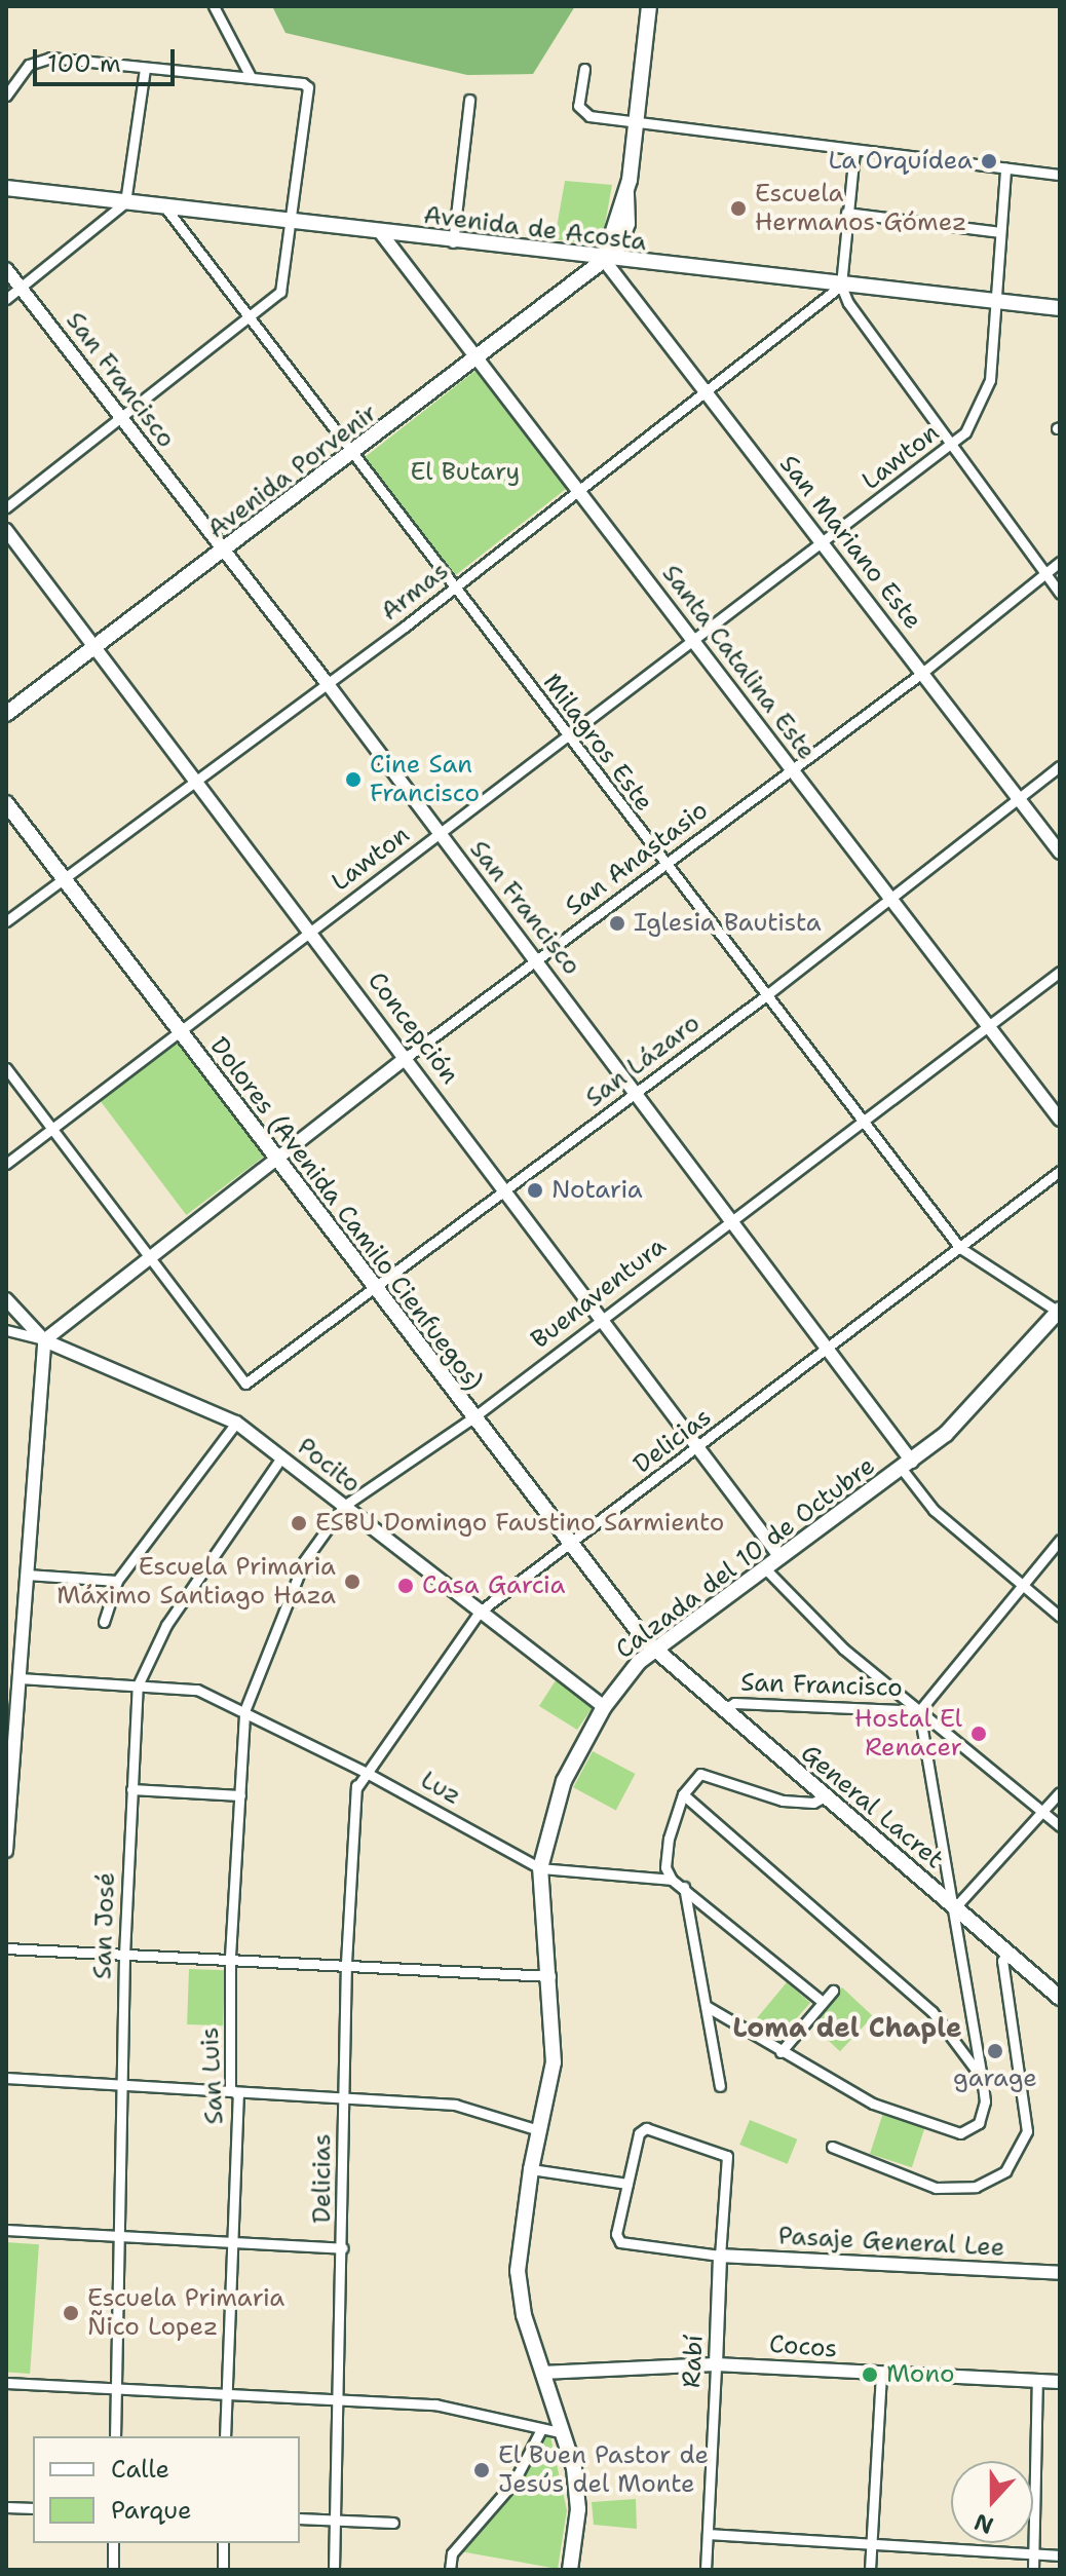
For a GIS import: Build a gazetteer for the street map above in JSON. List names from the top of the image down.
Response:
{
  "streets": {
    "main road": [
      "Avenida de Acosta",
      "Avenida Porvenir",
      "Dolores (Avenida Camilo Cienfuegos)",
      "Calzada del 10 de Octubre",
      "General Lacret"
    ],
    "street": [
      "San Francisco",
      "Lawton",
      "San Mariano Este",
      "Armas",
      "Santa Catalina Este",
      "Milagros Este",
      "San Anastasio",
      "Concepción",
      "San Lázaro",
      "Buenaventura",
      "Delicias",
      "Pocito",
      "Luz",
      "San José",
      "San Luis",
      "Pasaje General Lee",
      "Cocos",
      "Rabí"
    ]
  },
  "crossings": [
    ["Avenida de Acosta", "Lawton"],
    ["Avenida de Acosta", "Avenida Porvenir"],
    ["Avenida de Acosta", "San Mariano Este"],
    ["Avenida de Acosta", "Armas"],
    ["Avenida de Acosta", "Santa Catalina Este"],
    ["Avenida de Acosta", "Milagros Este"],
    ["San Francisco", "Lawton"],
    ["San Francisco", "Avenida Porvenir"],
    ["San Francisco", "Armas"],
    ["San Francisco", "San Anastasio"],
    ["San Francisco", "San Lázaro"],
    ["San Francisco", "Buenaventura"],
    ["San Francisco", "Delicias"],
    ["San Francisco", "Calzada del 10 de Octubre"],
    ["San Francisco", "General Lacret"],
    ["Lawton", "San Mariano Este"],
    ["Lawton", "Santa Catalina Este"],
    ["Lawton", "Milagros Este"],
    ["Lawton", "Concepción"],
    ["Lawton", "Dolores (Avenida Camilo Cienfuegos)"],
    ["Avenida Porvenir", "San Mariano Este"],
    ["Avenida Porvenir", "Santa Catalina Este"],
    ["Avenida Porvenir", "Milagros Este"],
    ["Avenida Porvenir", "Concepción"],
    ["San Mariano Este", "Armas"],
    ["San Mariano Este", "San Anastasio"],
    ["San Mariano Este", "San Lázaro"],
    ["Armas", "Santa Catalina Este"],
    ["Armas", "Milagros Este"],
    ["Armas", "Concepción"],
    ["Armas", "Dolores (Avenida Camilo Cienfuegos)"],
    ["Santa Catalina Este", "San Anastasio"],
    ["Santa Catalina Este", "San Lázaro"],
    ["Santa Catalina Este", "Buenaventura"],
    ["Milagros Este", "San Anastasio"],
    ["Milagros Este", "San Lázaro"],
    ["Milagros Este", "Buenaventura"],
    ["Milagros Este", "Delicias"],
    ["Milagros Este", "Calzada del 10 de Octubre"],
    ["San Anastasio", "Concepción"],
    ["San Anastasio", "San Lázaro"],
    ["San Anastasio", "Dolores (Avenida Camilo Cienfuegos)"],
    ["San Anastasio", "Pocito"],
    ["Concepción", "San Lázaro"],
    ["Concepción", "Buenaventura"],
    ["Concepción", "Delicias"],
    ["Concepción", "Calzada del 10 de Octubre"],
    ["San Lázaro", "Dolores (Avenida Camilo Cienfuegos)"],
    ["Dolores (Avenida Camilo Cienfuegos)", "Buenaventura"],
    ["Dolores (Avenida Camilo Cienfuegos)", "Delicias"],
    ["Dolores (Avenida Camilo Cienfuegos)", "Calzada del 10 de Octubre"],
    ["Dolores (Avenida Camilo Cienfuegos)", "General Lacret"],
    ["Buenaventura", "Pocito"],
    ["Buenaventura", "Luz"],
    ["Buenaventura", "San Luis"],
    ["Delicias", "Pocito"],
    ["Delicias", "Luz"],
    ["Pocito", "Calzada del 10 de Octubre"],
    ["Pocito", "San José"],
    ["Calzada del 10 de Octubre", "Luz"],
    ["Calzada del 10 de Octubre", "General Lacret"],
    ["Calzada del 10 de Octubre", "Cocos"],
    ["Luz", "San José"],
    ["Luz", "San Luis"],
    ["Pasaje General Lee", "Rabí"],
    ["Cocos", "Rabí"]
  ],
  "districts": ["Loma del Chaple"],
  "parks": ["El Butary"],
  "places": [
    "La Orquídea",
    "Escuela Hermanos Gómez",
    "Cine San Francisco",
    "Iglesia Bautista",
    "Notaria",
    "ESBU Domingo Faustino Sarmiento",
    "Escuela Primaria Máximo Santiago Haza",
    "Casa Garcia",
    "Hostal El Renacer",
    "garage",
    "Escuela Primaria Ñico Lopez",
    "Mono",
    "El Buen Pastor de Jesús del Monte"
  ],
  "legend": ["Calle", "Parque"],
  "scale_bar": "100 m",
  "north": "bottom"
}
